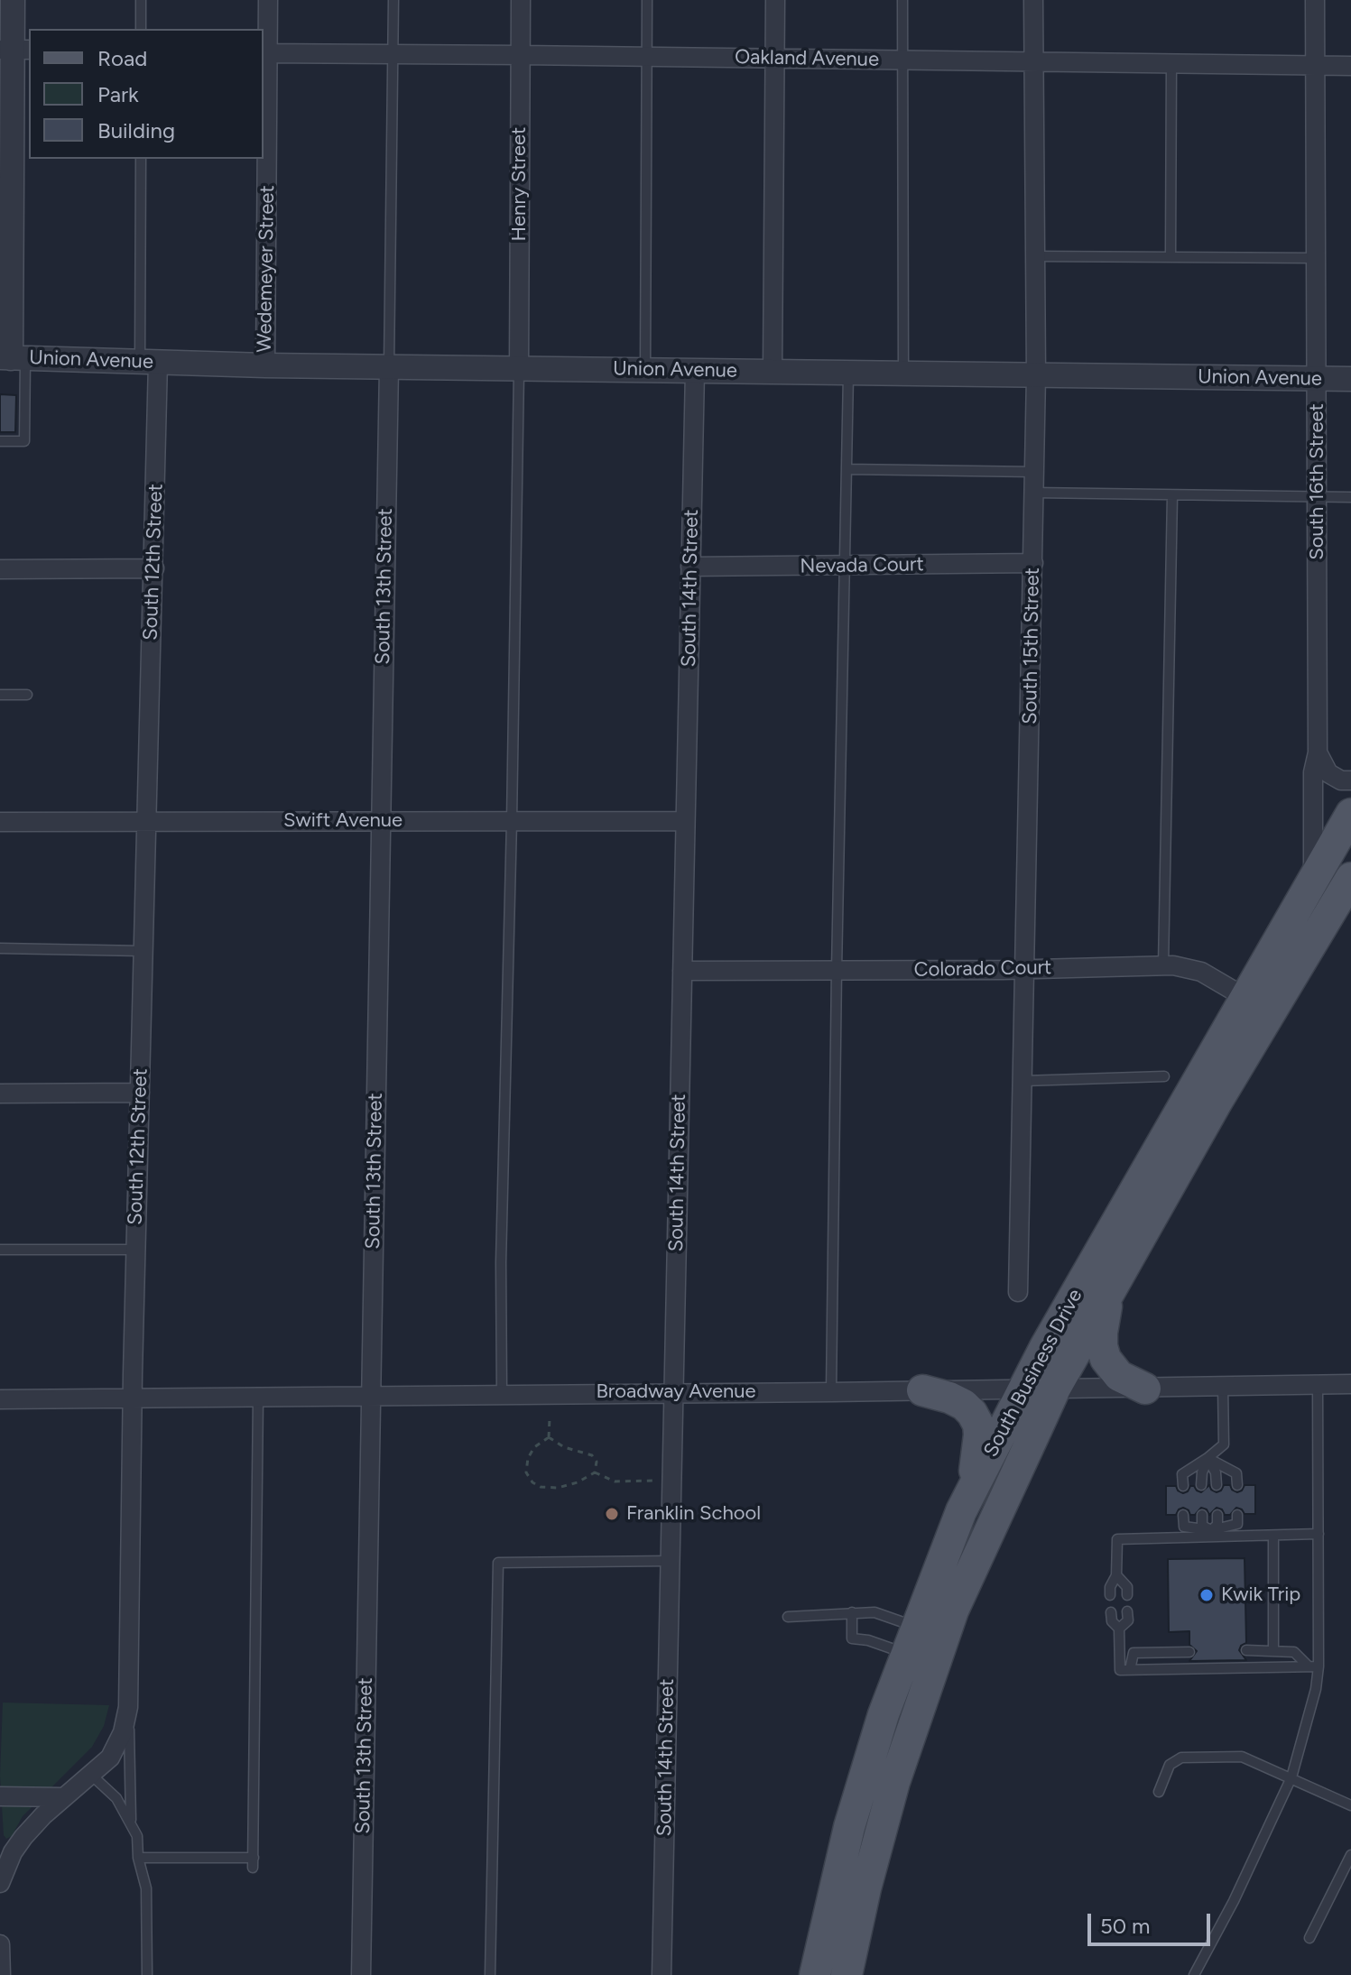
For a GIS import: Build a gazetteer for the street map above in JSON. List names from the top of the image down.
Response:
{
  "streets": {
    "main road": ["South Business Drive"],
    "street": [
      "Oakland Avenue",
      "Henry Street",
      "Wedemeyer Street",
      "Union Avenue",
      "South 16th Street",
      "South 12th Street",
      "Nevada Court",
      "South 13th Street",
      "South 14th Street",
      "South 15th Street",
      "Swift Avenue",
      "Colorado Court",
      "Broadway Avenue"
    ]
  },
  "crossings": [
    ["Oakland Avenue", "Henry Street"],
    ["Oakland Avenue", "Wedemeyer Street"],
    ["Oakland Avenue", "South 16th Street"],
    ["Oakland Avenue", "South 15th Street"],
    ["Henry Street", "Union Avenue"],
    ["Wedemeyer Street", "Union Avenue"],
    ["Union Avenue", "South 16th Street"],
    ["Union Avenue", "South 12th Street"],
    ["Union Avenue", "South 13th Street"],
    ["Union Avenue", "South 14th Street"],
    ["Union Avenue", "South 15th Street"],
    ["South 16th Street", "South Business Drive"],
    ["South 12th Street", "Swift Avenue"],
    ["South 12th Street", "Broadway Avenue"],
    ["Nevada Court", "South 14th Street"],
    ["Nevada Court", "South 15th Street"],
    ["South 13th Street", "Swift Avenue"],
    ["South 13th Street", "Broadway Avenue"],
    ["South 14th Street", "Swift Avenue"],
    ["South 14th Street", "Colorado Court"],
    ["South 14th Street", "Broadway Avenue"],
    ["South 15th Street", "Colorado Court"],
    ["Colorado Court", "South Business Drive"],
    ["South Business Drive", "Broadway Avenue"]
  ],
  "places": ["Franklin School", "Kwik Trip"],
  "legend": ["Road", "Park", "Building"],
  "scale_bar": "50 m"
}
